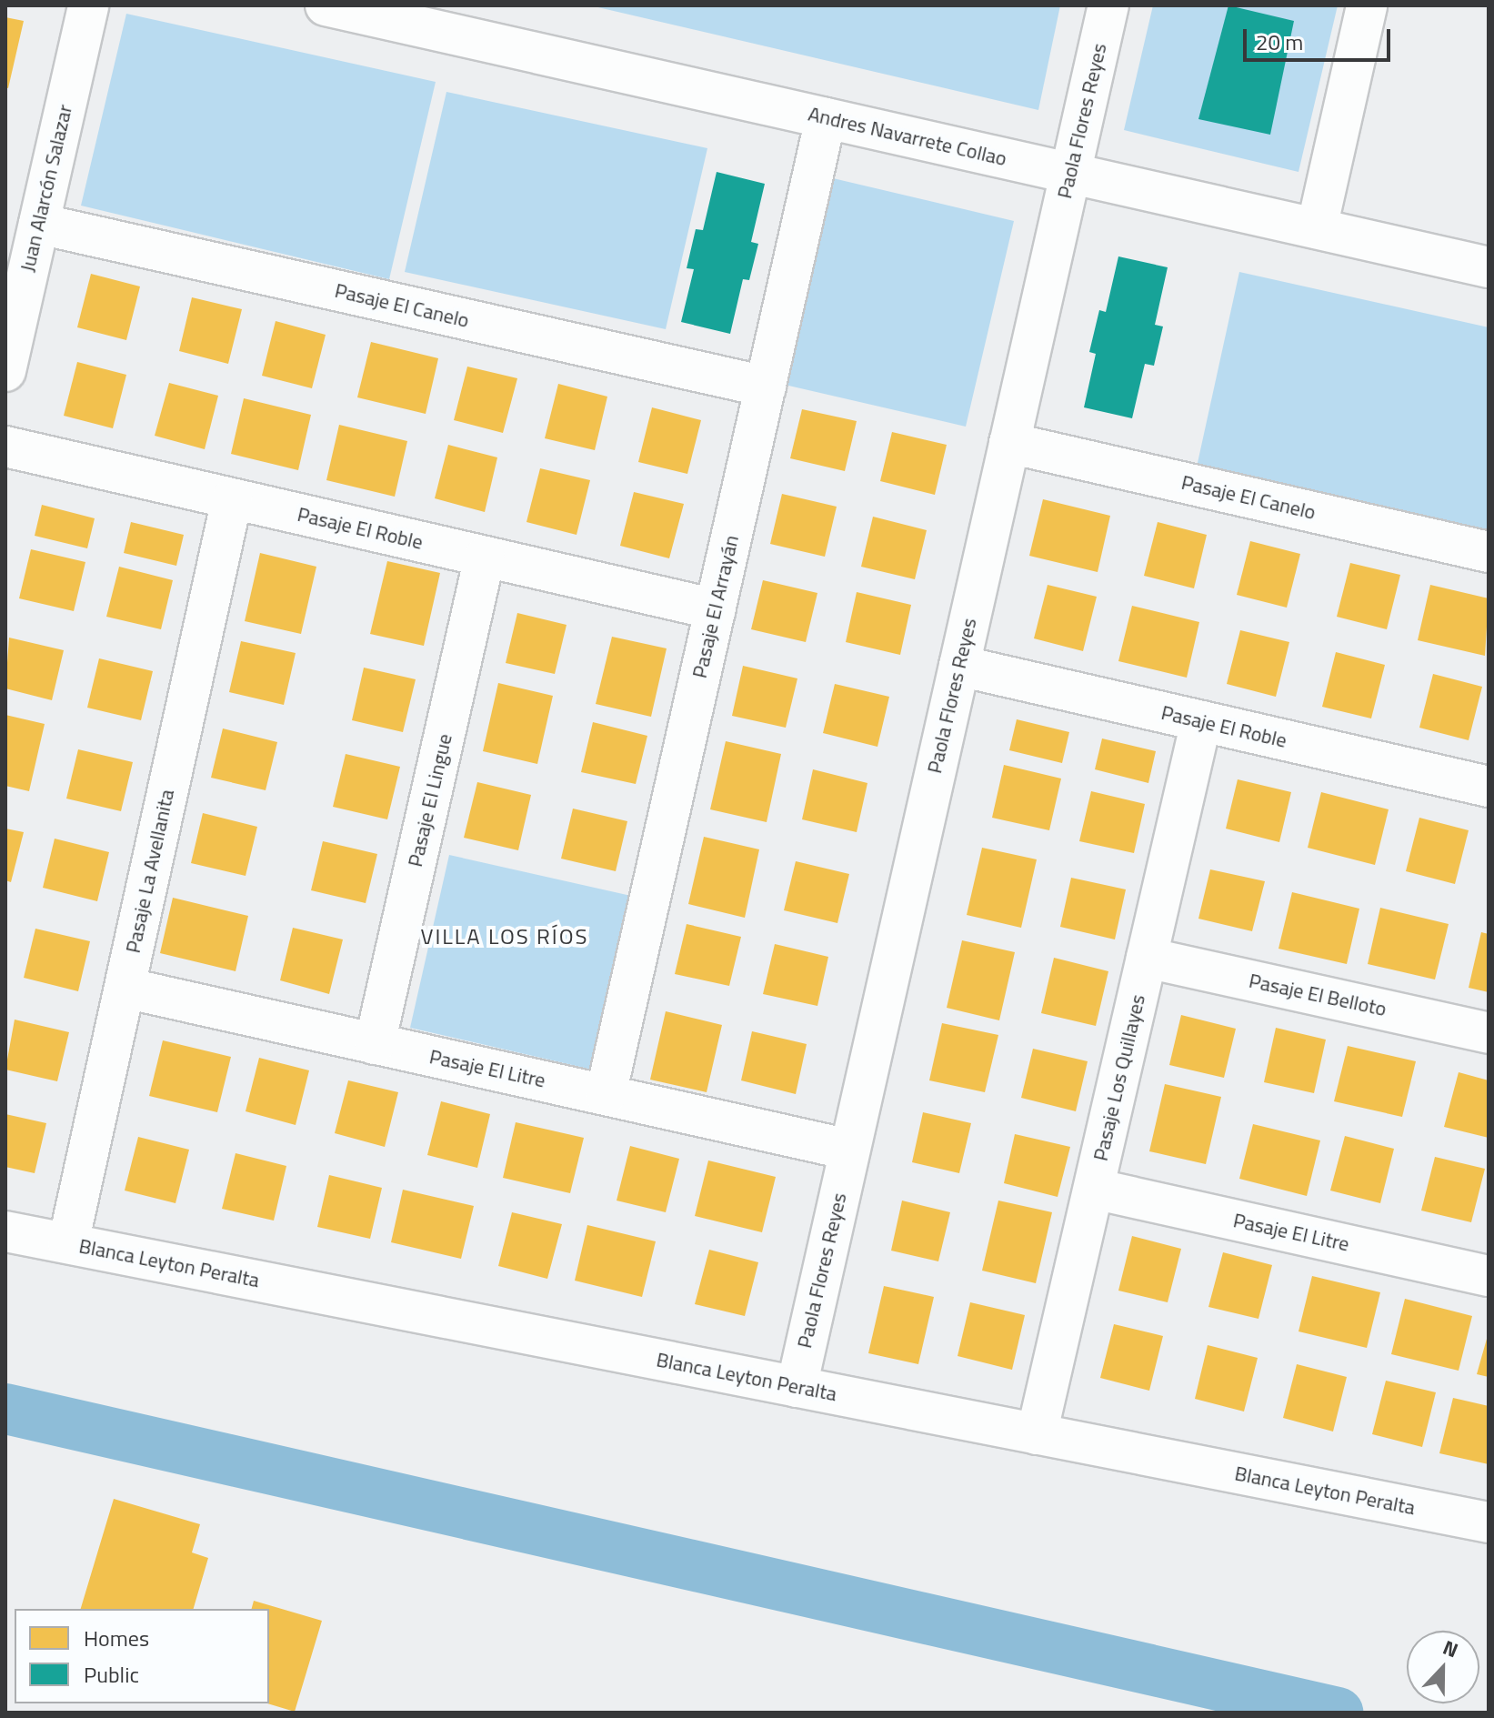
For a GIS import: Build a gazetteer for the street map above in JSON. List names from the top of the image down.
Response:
{
  "streets": {
    "street": [
      "Paola Flores Reyes",
      "Andres Navarrete Collao",
      "Juan Alarcón Salazar",
      "Pasaje El Canelo",
      "Pasaje El Roble",
      "Pasaje El Arrayán",
      "Pasaje El Lingue",
      "Pasaje La Avellanita",
      "Pasaje El Belloto",
      "Pasaje El Litre",
      "Pasaje Los Quillayes",
      "Blanca Leyton Peralta"
    ]
  },
  "crossings": [
    ["Paola Flores Reyes", "Andres Navarrete Collao"],
    ["Paola Flores Reyes", "Pasaje El Canelo"],
    ["Paola Flores Reyes", "Pasaje El Roble"],
    ["Paola Flores Reyes", "Pasaje El Litre"],
    ["Paola Flores Reyes", "Blanca Leyton Peralta"],
    ["Andres Navarrete Collao", "Pasaje El Arrayán"],
    ["Juan Alarcón Salazar", "Pasaje El Canelo"],
    ["Pasaje El Canelo", "Pasaje El Arrayán"],
    ["Pasaje El Roble", "Pasaje El Arrayán"],
    ["Pasaje El Roble", "Pasaje El Lingue"],
    ["Pasaje El Roble", "Pasaje La Avellanita"],
    ["Pasaje El Roble", "Pasaje Los Quillayes"],
    ["Pasaje El Arrayán", "Pasaje El Litre"],
    ["Pasaje El Lingue", "Pasaje El Litre"],
    ["Pasaje La Avellanita", "Pasaje El Litre"],
    ["Pasaje La Avellanita", "Blanca Leyton Peralta"],
    ["Pasaje El Belloto", "Pasaje Los Quillayes"],
    ["Pasaje El Litre", "Pasaje Los Quillayes"],
    ["Pasaje Los Quillayes", "Blanca Leyton Peralta"]
  ],
  "districts": ["VILLA LOS RÍOS"],
  "legend": ["Homes", "Public"],
  "scale_bar": "20 m",
  "north": "top"
}
